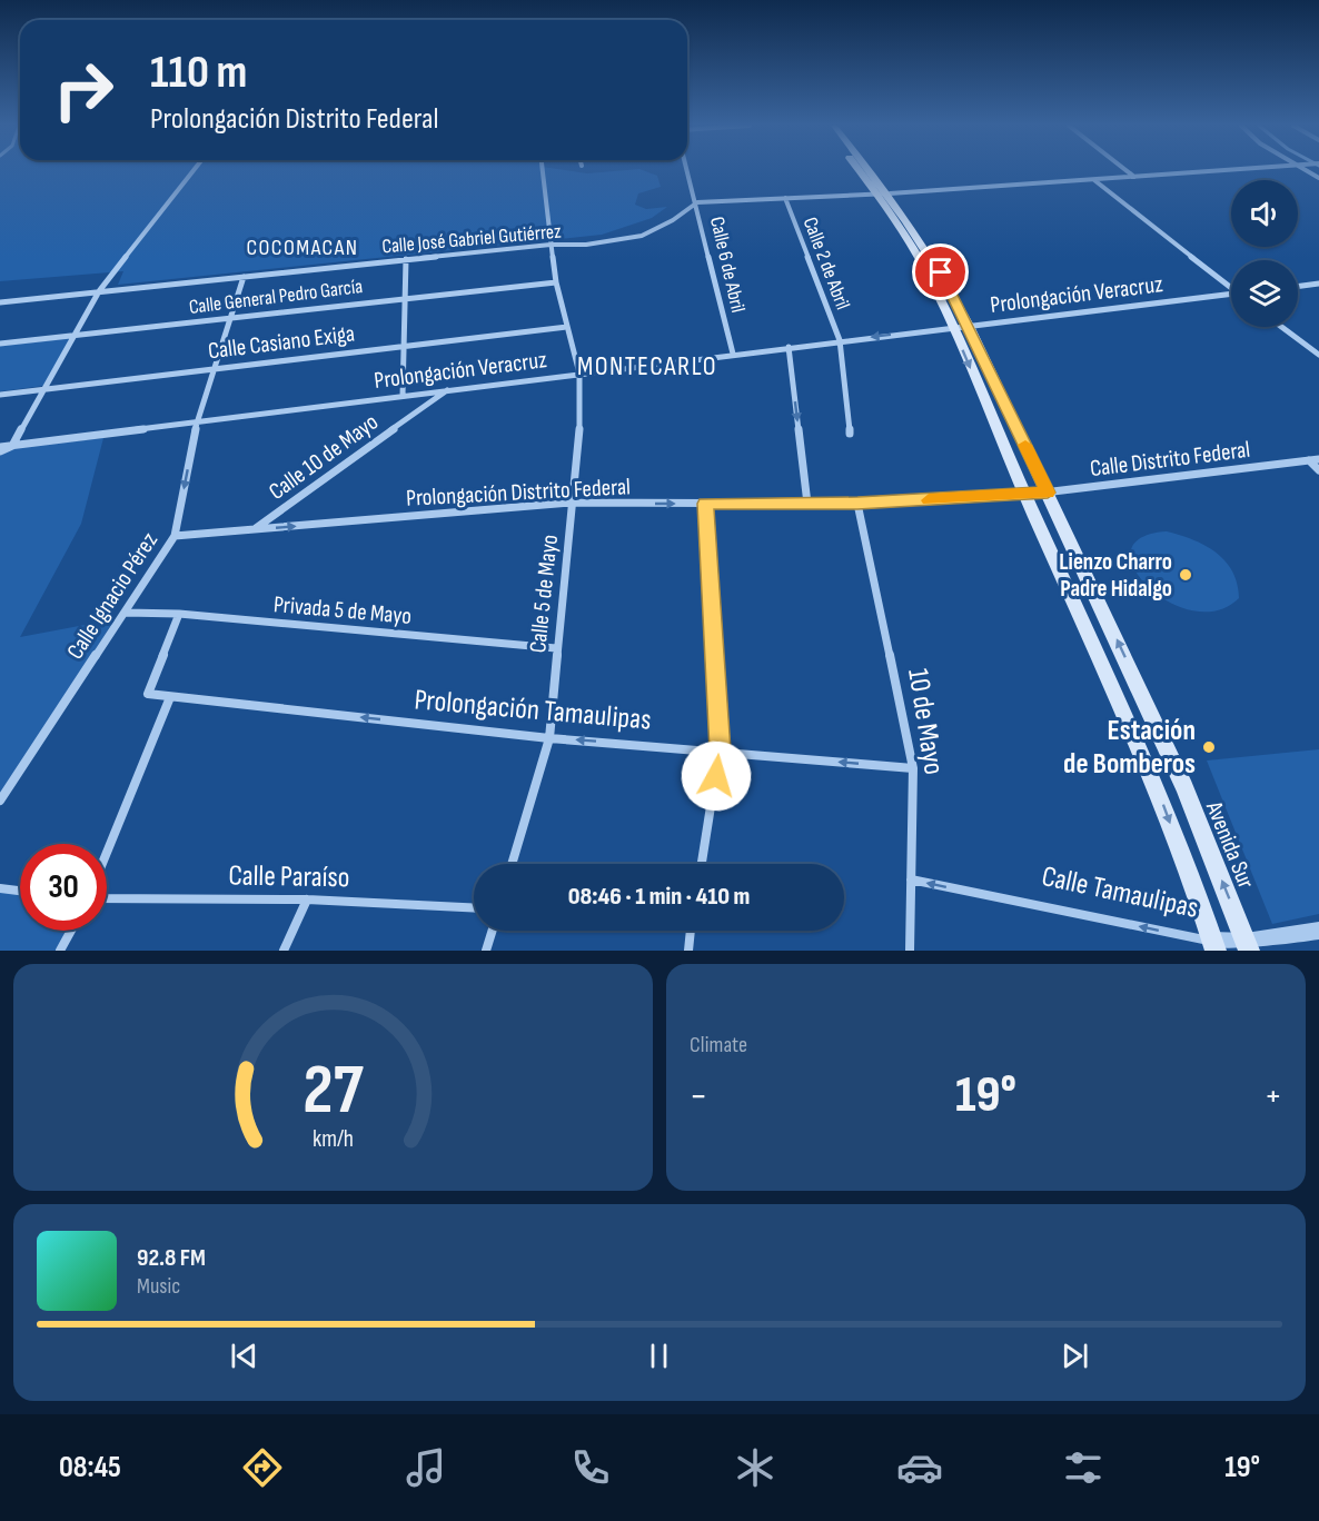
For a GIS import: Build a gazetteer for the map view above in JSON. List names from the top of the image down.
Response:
{
  "streets": {
    "main road": ["Avenida Sur"],
    "street": [
      "Calle José Gabriel Gutiérrez",
      "Calle 2 de Abril",
      "Calle 6 de Abril",
      "Prolongación Veracruz",
      "Calle General Pedro García",
      "Calle Casiano Exiga",
      "Calle 10 de Mayo",
      "Calle Distrito Federal",
      "Prolongación Distrito Federal",
      "Calle 5 de Mayo",
      "Calle Ignacio Pérez",
      "Privada 5 de Mayo",
      "Prolongación Tamaulipas",
      "10 de Mayo",
      "Calle Paraíso",
      "Calle Tamaulipas"
    ]
  },
  "crossings": [
    ["Calle José Gabriel Gutiérrez", "Calle 6 de Abril"],
    ["Calle José Gabriel Gutiérrez", "Calle 5 de Mayo"],
    ["Calle José Gabriel Gutiérrez", "Calle Ignacio Pérez"],
    ["Calle 2 de Abril", "Prolongación Veracruz"],
    ["Calle 6 de Abril", "Prolongación Veracruz"],
    ["Prolongación Veracruz", "Calle 10 de Mayo"],
    ["Prolongación Veracruz", "Calle 5 de Mayo"],
    ["Prolongación Veracruz", "Calle Ignacio Pérez"],
    ["Prolongación Veracruz", "Avenida Sur"],
    ["Calle General Pedro García", "Calle 5 de Mayo"],
    ["Calle General Pedro García", "Calle Ignacio Pérez"],
    ["Calle Casiano Exiga", "Calle 5 de Mayo"],
    ["Calle Casiano Exiga", "Calle Ignacio Pérez"],
    ["Calle 10 de Mayo", "Prolongación Distrito Federal"],
    ["Calle Distrito Federal", "Prolongación Distrito Federal"],
    ["Calle Distrito Federal", "Avenida Sur"],
    ["Prolongación Distrito Federal", "Calle 5 de Mayo"],
    ["Prolongación Distrito Federal", "Calle Ignacio Pérez"],
    ["Prolongación Distrito Federal", "10 de Mayo"],
    ["Prolongación Distrito Federal", "Avenida Sur"],
    ["Calle 5 de Mayo", "Privada 5 de Mayo"],
    ["Calle 5 de Mayo", "Prolongación Tamaulipas"],
    ["Calle Ignacio Pérez", "Privada 5 de Mayo"],
    ["Privada 5 de Mayo", "Prolongación Tamaulipas"],
    ["Prolongación Tamaulipas", "10 de Mayo"],
    ["10 de Mayo", "Calle Tamaulipas"],
    ["Avenida Sur", "Calle Tamaulipas"]
  ],
  "one_way": ["Prolongación Distrito Federal", "Prolongación Tamaulipas", "Calle Tamaulipas"],
  "districts": ["COCOMACAN", "MONTECARLO"],
  "places": ["Lienzo Charro Padre Hidalgo", "Estación de Bomberos"],
  "page": {
    "turn": ["110 m", "Prolongación Distrito Federal"],
    "limit": "30",
    "trip": "08:46 · 1 min · 410 m",
    "tile": "Climate",
    "heat": ["−", "19°", "+"],
    "song": ["92.8 FM", "Music"],
    "tabs": ["08:45", "19°"],
    "gauge": ["27", "km/h"]
  }
}
